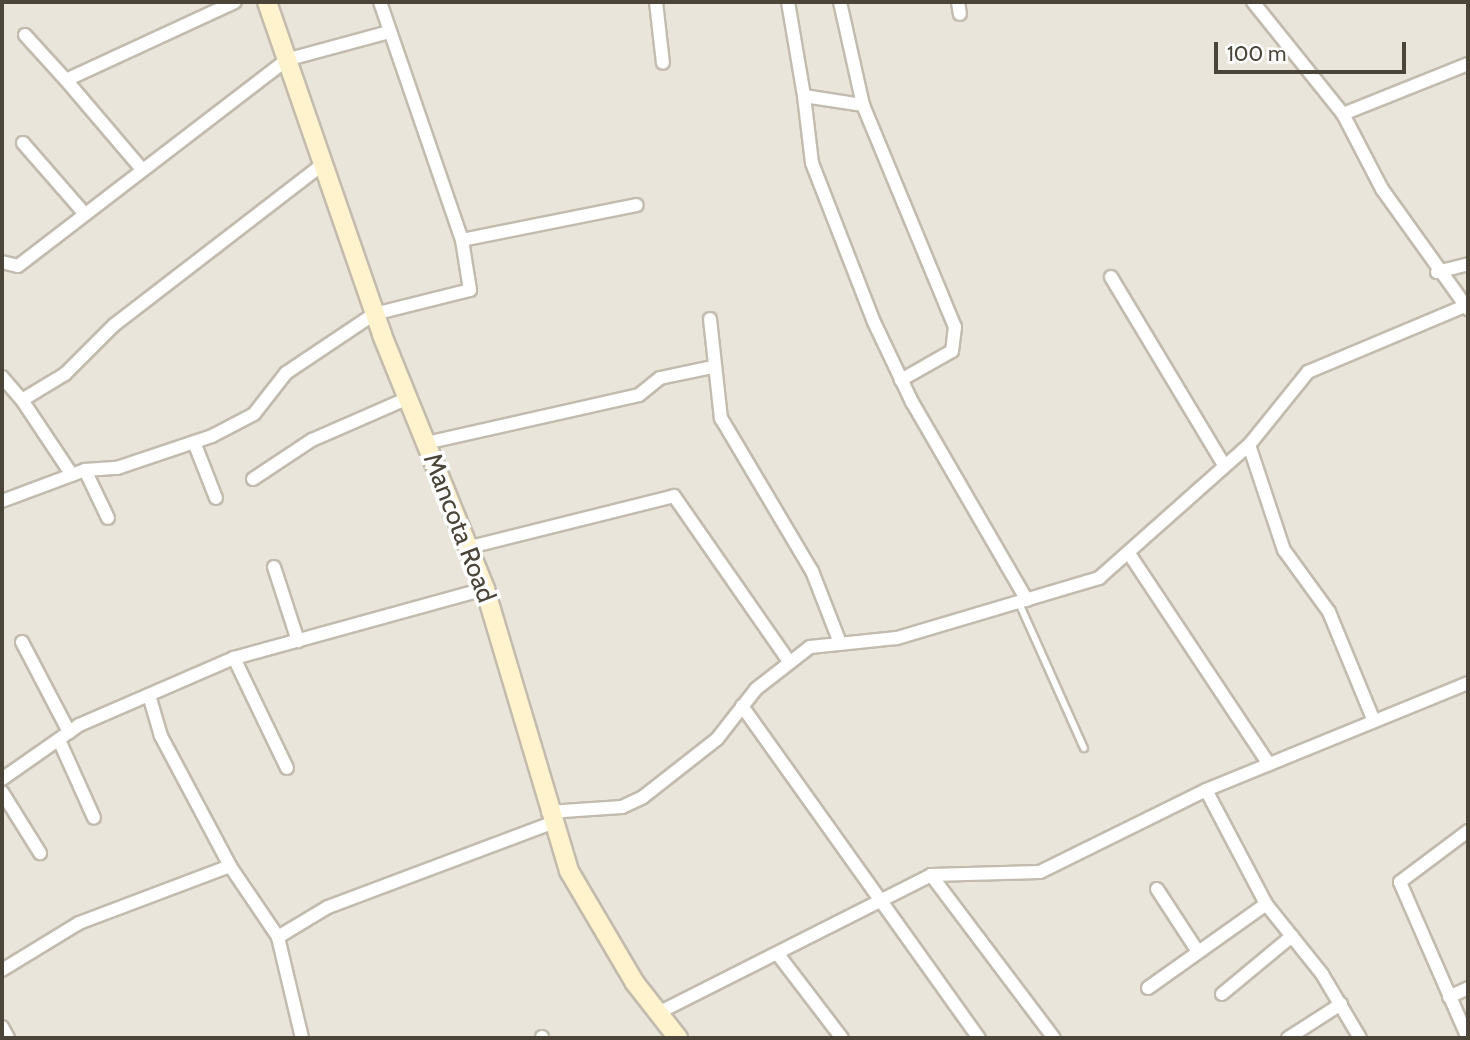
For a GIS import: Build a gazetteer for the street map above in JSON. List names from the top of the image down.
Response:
{
  "streets": {
    "main road": ["Mancota Road"]
  },
  "scale_bar": "100 m"
}
